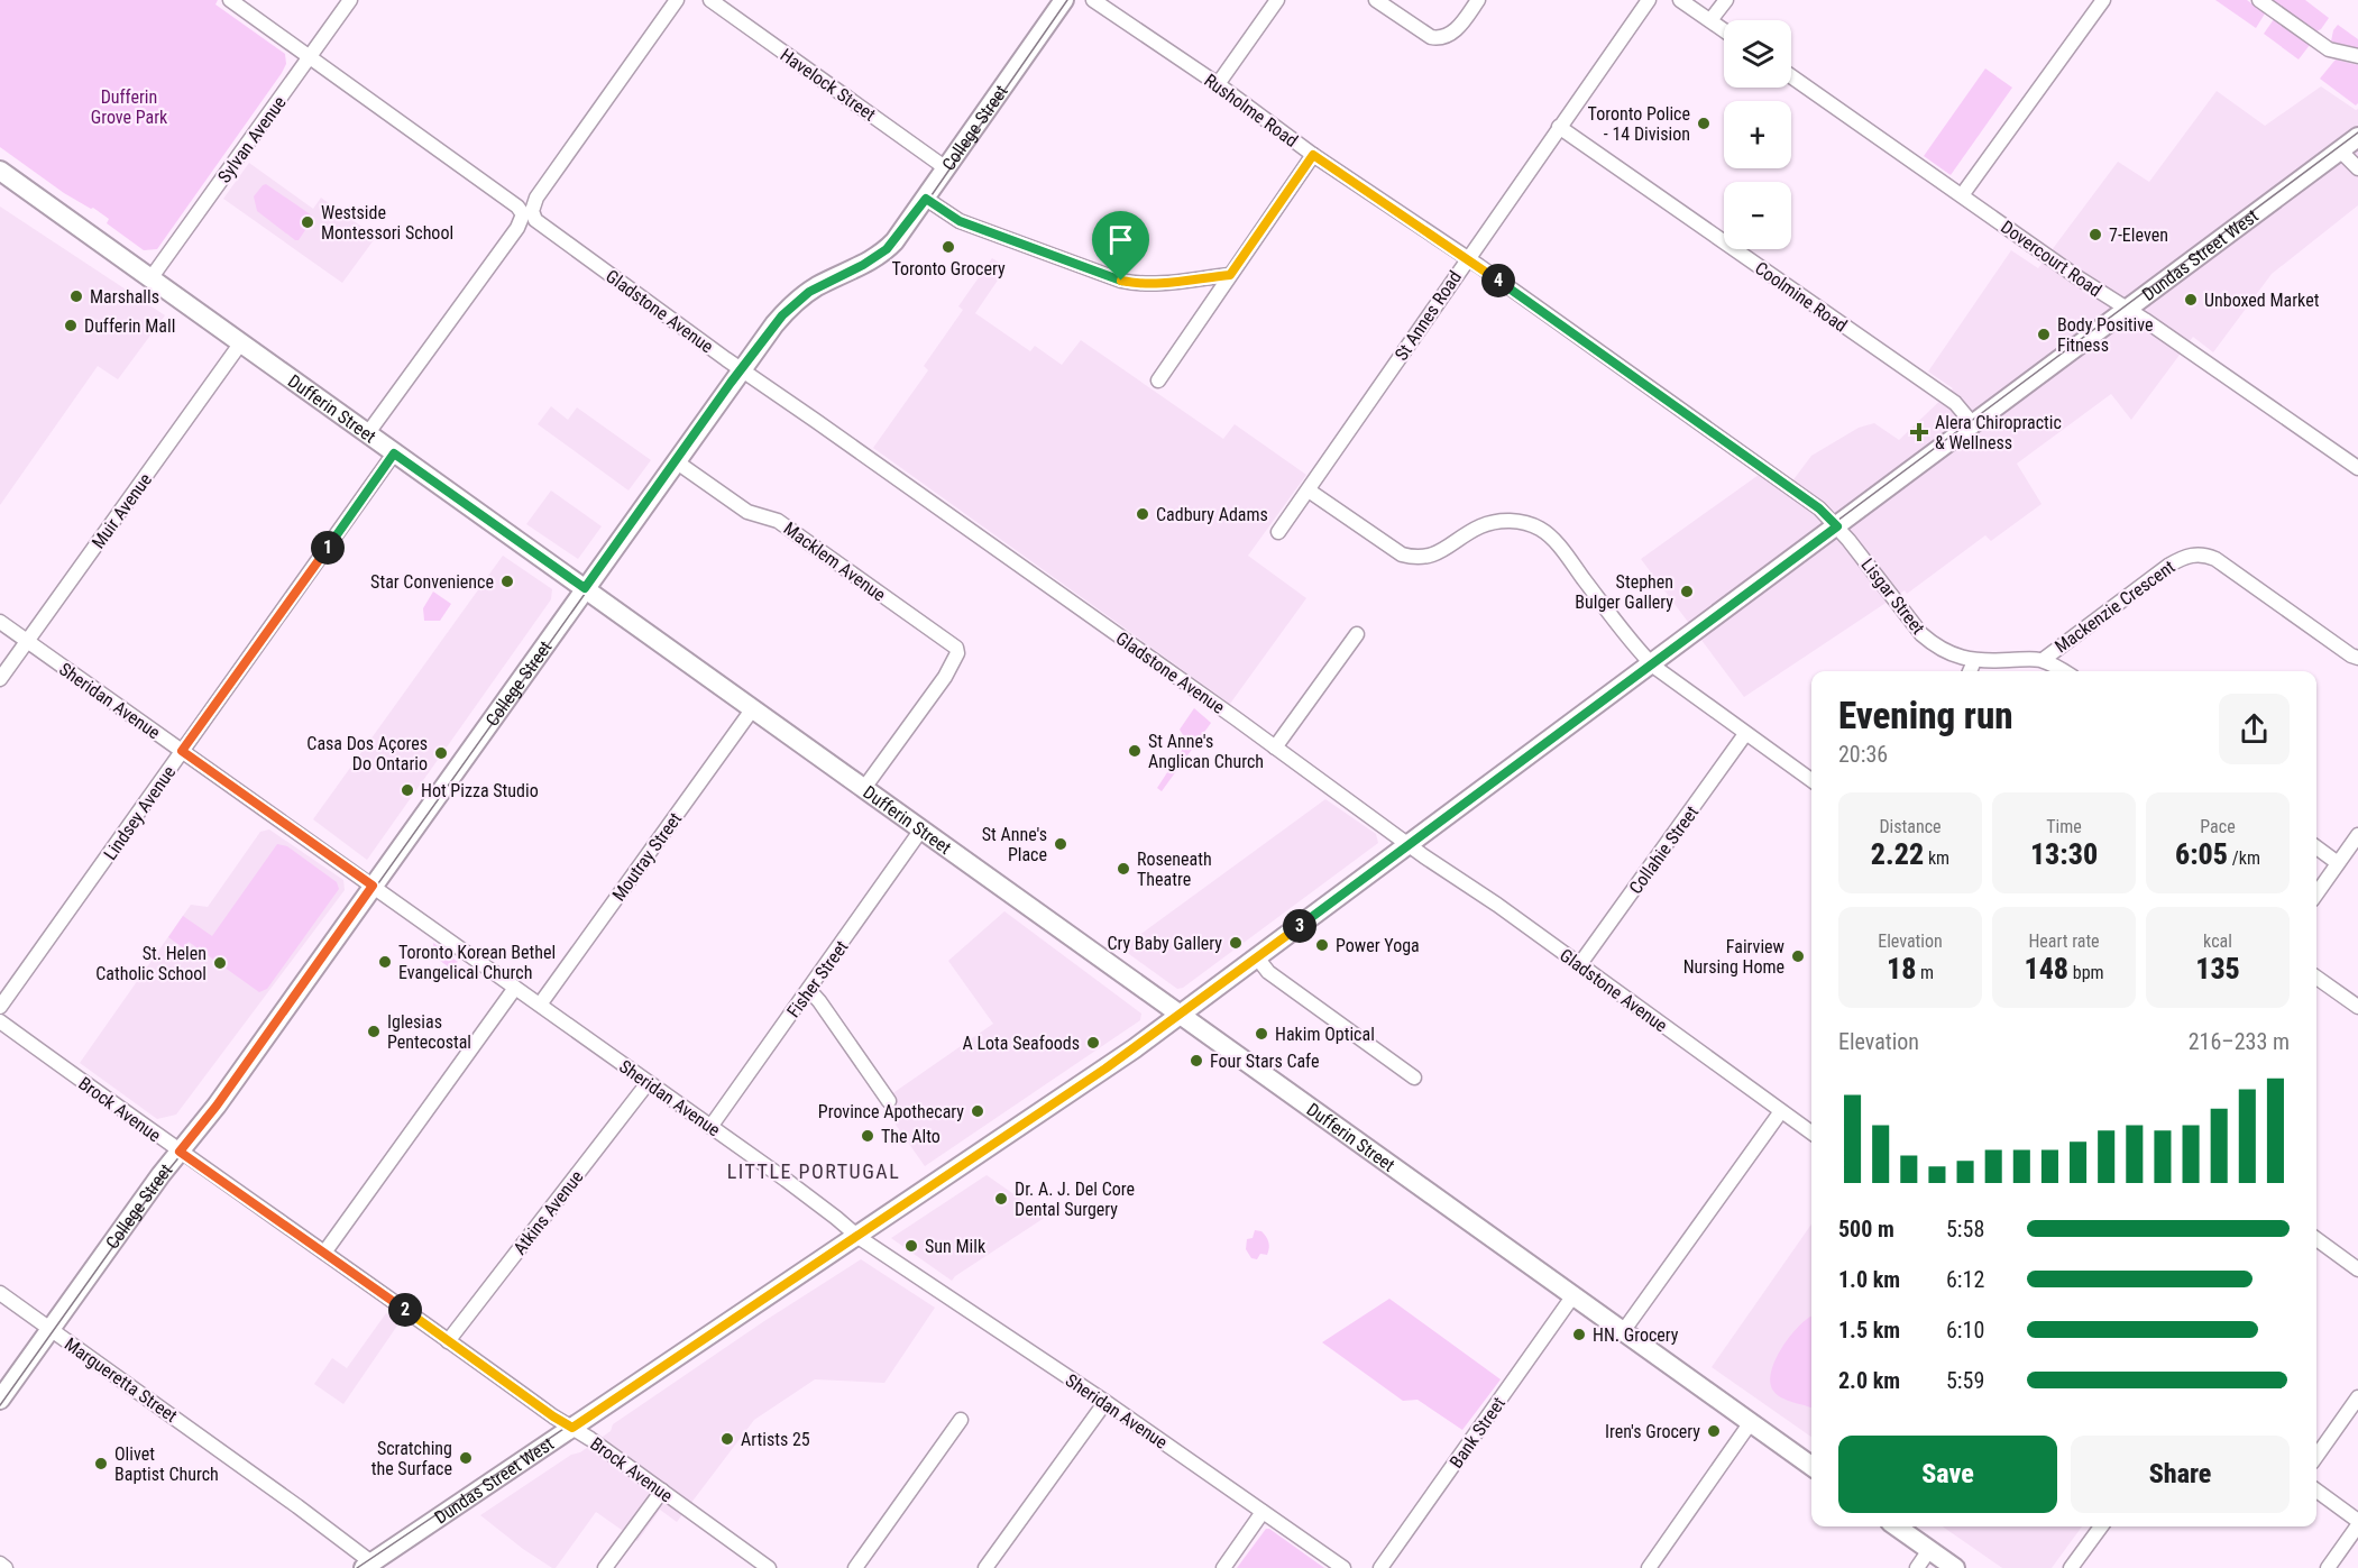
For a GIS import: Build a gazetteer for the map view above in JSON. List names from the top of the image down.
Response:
{
  "streets": {
    "main road": ["College Street", "Dundas Street West", "Dufferin Street"],
    "street": [
      "Havelock Street",
      "Rusholme Road",
      "Sylvan Avenue",
      "Dovercourt Road",
      "Coolmine Road",
      "Gladstone Avenue",
      "St Annes Road",
      "Muir Avenue",
      "Macklem Avenue",
      "Lisgar Street",
      "Mackenzie Crescent",
      "Sheridan Avenue",
      "Lindsey Avenue",
      "Collahie Street",
      "Moutray Street",
      "Fisher Street",
      "Brock Avenue",
      "Atkins Avenue",
      "Margueretta Street",
      "Bank Street"
    ]
  },
  "crossings": [
    ["Havelock Street", "College Street"],
    ["Rusholme Road", "Dundas Street West"],
    ["Rusholme Road", "St Annes Road"],
    ["Rusholme Road", "Lisgar Street"],
    ["College Street", "Gladstone Avenue"],
    ["College Street", "Dufferin Street"],
    ["College Street", "Macklem Avenue"],
    ["College Street", "Sheridan Avenue"],
    ["College Street", "Brock Avenue"],
    ["College Street", "Margueretta Street"],
    ["Sylvan Avenue", "Dufferin Street"],
    ["Dundas Street West", "Dovercourt Road"],
    ["Dundas Street West", "Coolmine Road"],
    ["Dundas Street West", "Gladstone Avenue"],
    ["Dundas Street West", "Dufferin Street"],
    ["Dundas Street West", "Lisgar Street"],
    ["Dundas Street West", "Sheridan Avenue"],
    ["Dundas Street West", "Brock Avenue"],
    ["Dundas Street West", "Margueretta Street"],
    ["Coolmine Road", "St Annes Road"],
    ["Gladstone Avenue", "Collahie Street"],
    ["Dufferin Street", "Muir Avenue"],
    ["Dufferin Street", "Macklem Avenue"],
    ["Dufferin Street", "Lindsey Avenue"],
    ["Dufferin Street", "Moutray Street"],
    ["Dufferin Street", "Fisher Street"],
    ["Dufferin Street", "Bank Street"],
    ["Muir Avenue", "Sheridan Avenue"],
    ["Lisgar Street", "Mackenzie Crescent"],
    ["Sheridan Avenue", "Lindsey Avenue"],
    ["Sheridan Avenue", "Moutray Street"],
    ["Sheridan Avenue", "Fisher Street"],
    ["Sheridan Avenue", "Atkins Avenue"],
    ["Brock Avenue", "Atkins Avenue"]
  ],
  "districts": ["LITTLE PORTUGAL"],
  "parks": ["Dufferin Grove Park"],
  "places": {
    "other": [
      "Toronto Police - 14 Division",
      "Westside Montessori School",
      "7-Eleven",
      "Toronto Grocery",
      "Marshalls",
      "Unboxed Market",
      "Dufferin Mall",
      "Body Positive Fitness",
      "Cadbury Adams",
      "Star Convenience",
      "Stephen Bulger Gallery",
      "St Anne's Anglican Church",
      "Casa Dos Açores Do Ontario",
      "Hot Pizza Studio",
      "St Anne's Place",
      "Roseneath Theatre",
      "Cry Baby Gallery",
      "Power Yoga",
      "Fairview Nursing Home",
      "Toronto Korean Bethel Evangelical Church",
      "St. Helen Catholic School",
      "Iglesias Pentecostal",
      "Hakim Optical",
      "A Lota Seafoods",
      "Four Stars Cafe",
      "Province Apothecary",
      "The Alto",
      "Dr. A. J. Del Core Dental Surgery",
      "Sun Milk",
      "HN. Grocery",
      "Iren's Grocery",
      "Artists 25",
      "Scratching the Surface",
      "Olivet Baptist Church"
    ],
    "health": ["Alera Chiropractic & Wellness"]
  },
  "page": {
    "map_buttons": ["+", "−"],
    "pins": [
      "4",
      "1",
      "3",
      "2"
    ],
    "heading": ["Evening run", "20:36"],
    "stats": [
      ["Distance", "2.22 km"],
      ["Time", "13:30"],
      ["Pace", "6:05 /km"],
      ["Elevation", "18 m"],
      ["Heart rate", "148 bpm"],
      ["kcal", "135"]
    ],
    "chart": ["Elevation", "216–233 m"],
    "list": [
      {
        "name": "500 m",
        "note": "5:58"
      },
      {
        "name": "1.0 km",
        "note": "6:12"
      },
      {
        "name": "1.5 km",
        "note": "6:10"
      },
      {
        "name": "2.0 km",
        "note": "5:59"
      }
    ],
    "buttons": ["Save", "Share"]
  }
}
